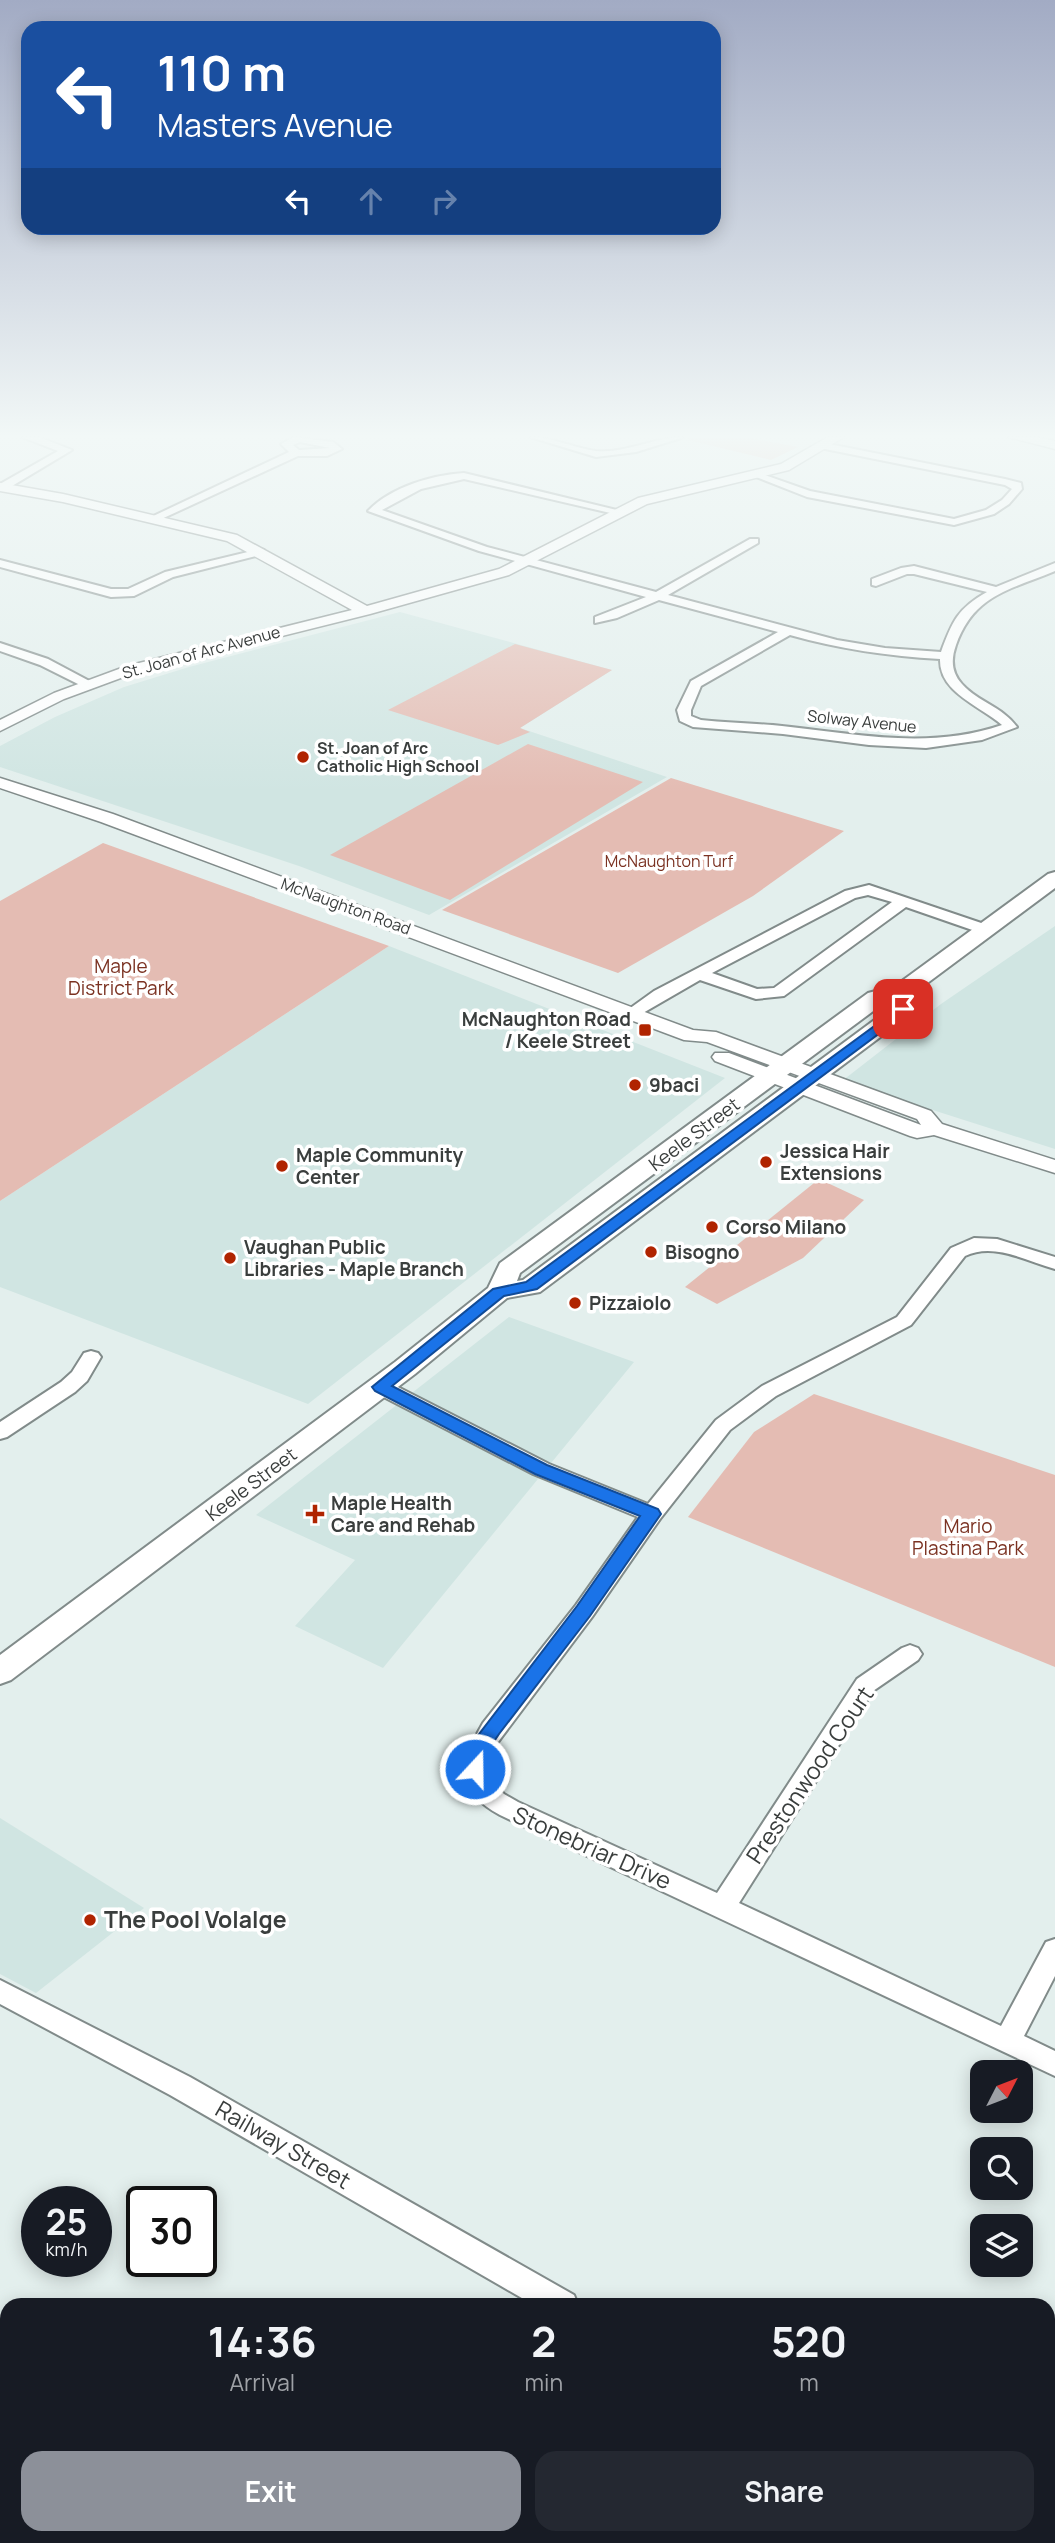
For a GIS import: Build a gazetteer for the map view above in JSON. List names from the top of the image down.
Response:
{
  "streets": {
    "main road": ["Keele Street"],
    "street": [
      "St. Joan of Arc Avenue",
      "Solway Avenue",
      "McNaughton Road",
      "Prestonwood Court",
      "Stonebriar Drive",
      "Railway Street"
    ]
  },
  "crossings": [
    ["McNaughton Road", "Keele Street"],
    ["Prestonwood Court", "Stonebriar Drive"]
  ],
  "parks": ["McNaughton Turf", "Maple District Park", "Mario Plastina Park"],
  "places": {
    "other": [
      "St. Joan of Arc Catholic High School",
      "9baci",
      "Jessica Hair Extensions",
      "Maple Community Center",
      "Corso Milano",
      "Bisogno",
      "Vaughan Public Libraries - Maple Branch",
      "Pizzaiolo",
      "The Pool Volalge"
    ],
    "transit": ["McNaughton Road / Keele Street"],
    "health": ["Maple Health Care and Rehab"]
  },
  "north": "top right",
  "page": {
    "turn": ["110 m", "Masters Avenue"],
    "speed": "25 km/h",
    "limit": "30",
    "eta": [
      "14:36",
      "Arrival",
      "2",
      "min",
      "520",
      "m"
    ],
    "buttons": ["Exit", "Share"]
  }
}
